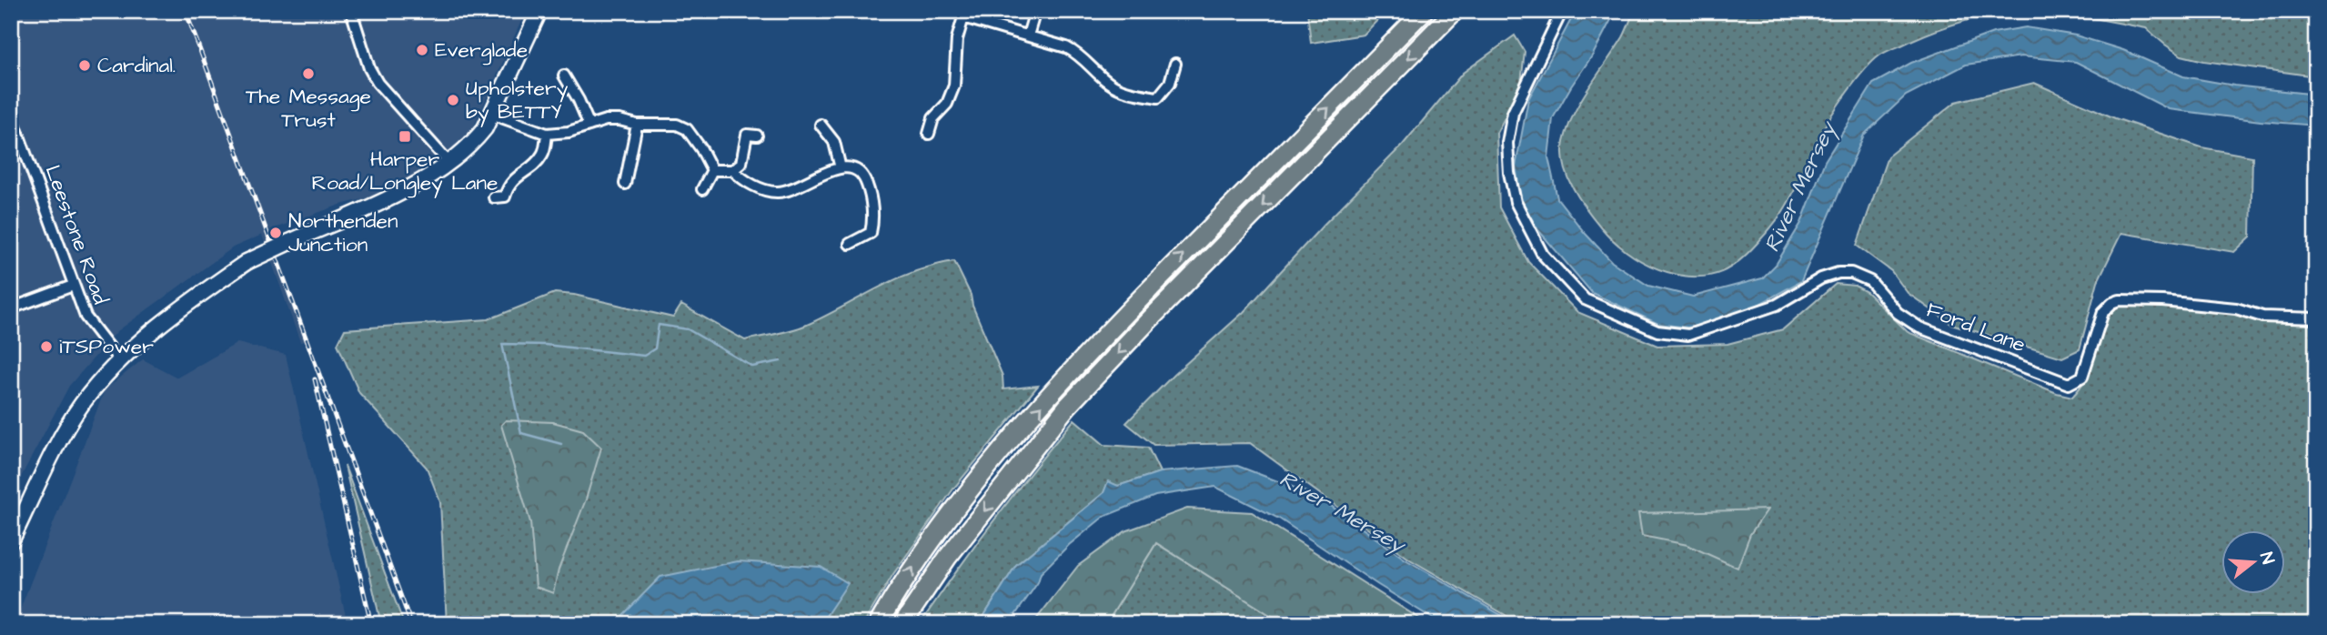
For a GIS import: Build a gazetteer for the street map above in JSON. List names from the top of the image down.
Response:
{
  "streets": {
    "street": ["Leestone Road", "Ford Lane"]
  },
  "water": ["River Mersey"],
  "places": {
    "other": [
      "Everglade",
      "Cardinal.",
      "The Message Trust",
      "Upholstery by BETTY",
      "Northenden Junction",
      "iTSPower"
    ],
    "transit": ["Harper Road/Longley Lane"]
  },
  "north": "right"
}
